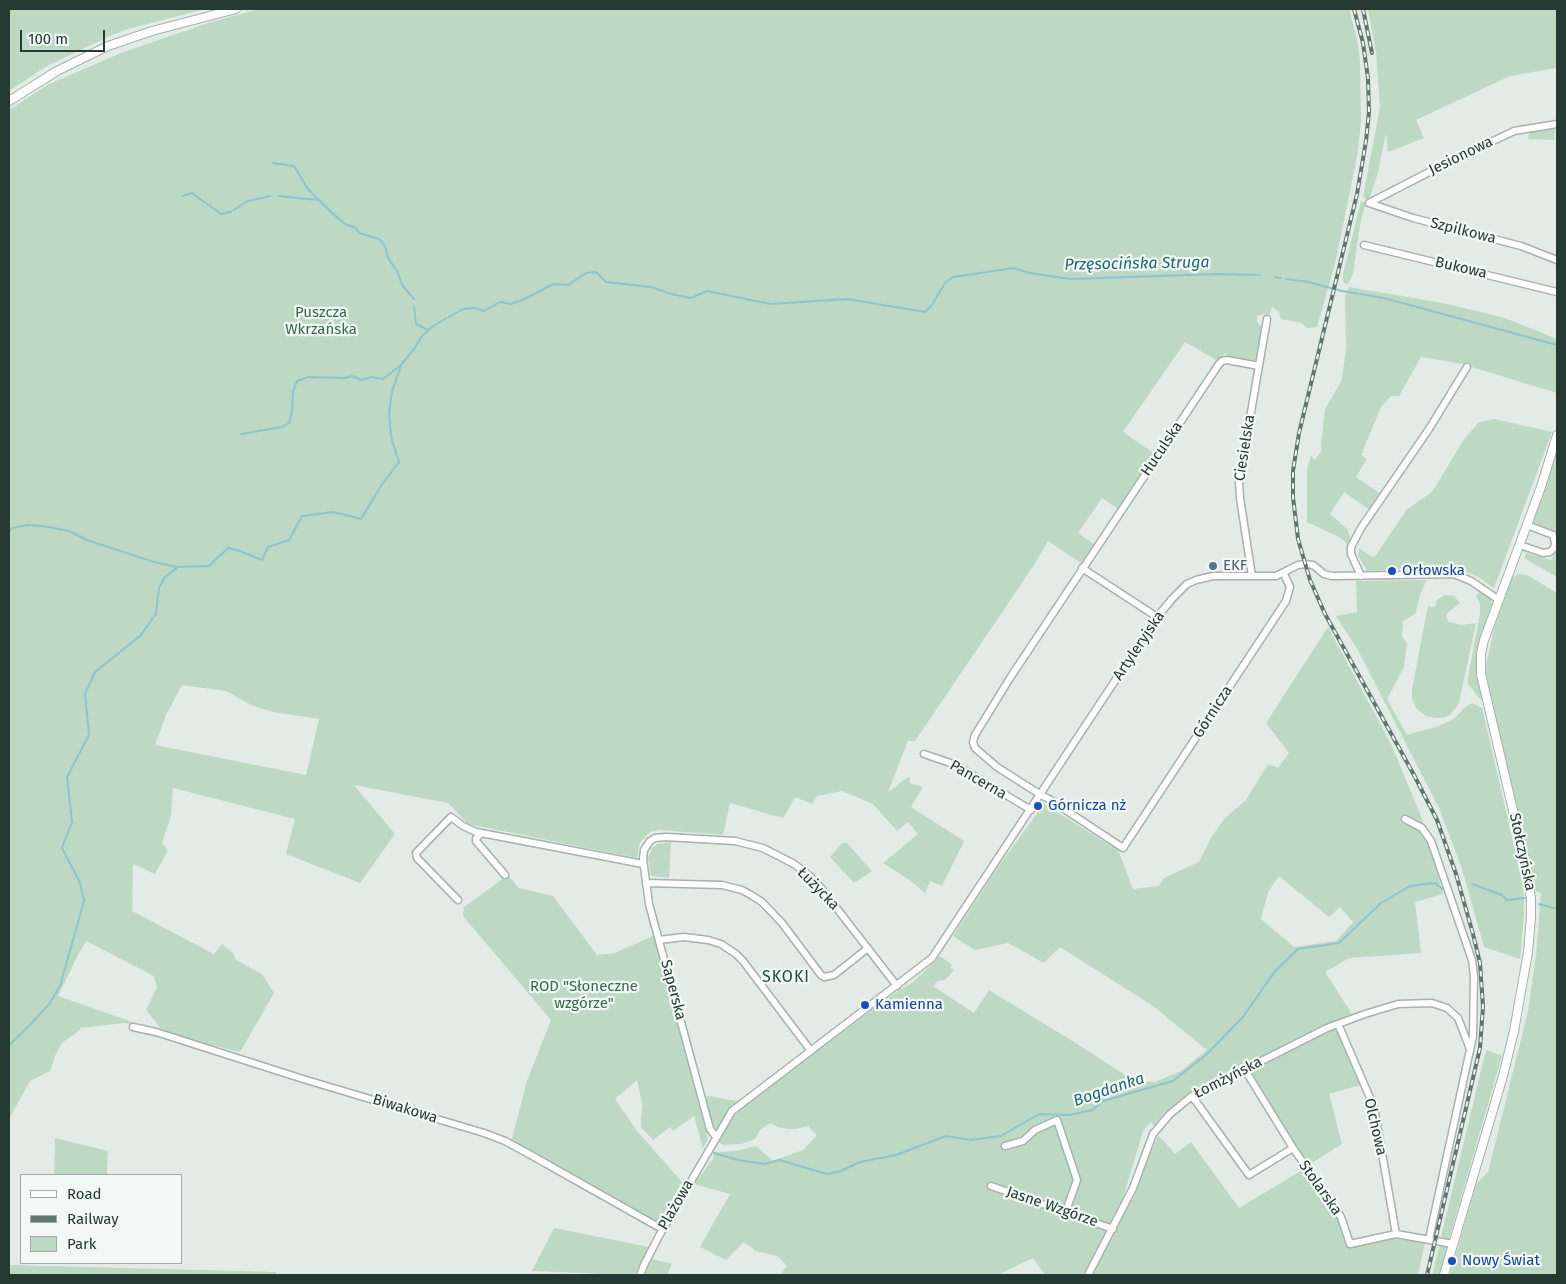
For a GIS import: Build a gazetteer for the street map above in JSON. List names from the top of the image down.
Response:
{
  "streets": {
    "street": [
      "Jesionowa",
      "Szpilkowa",
      "Bukowa",
      "Ciesielska",
      "Huculska",
      "Artyleryjska",
      "Górnicza",
      "Pancerna",
      "Stołczyńska",
      "Łużycka",
      "Saperska",
      "Łomżyńska",
      "Biwakowa",
      "Olchowa",
      "Stolarska",
      "Plażowa",
      "Jasne Wzgórze"
    ]
  },
  "crossings": [
    ["Jesionowa", "Szpilkowa"],
    ["Ciesielska", "Huculska"],
    ["Ciesielska", "Artyleryjska"],
    ["Huculska", "Pancerna"],
    ["Artyleryjska", "Górnicza"],
    ["Artyleryjska", "Pancerna"],
    ["Górnicza", "Pancerna"],
    ["Stołczyńska", "Stolarska"],
    ["Łużycka", "Saperska"],
    ["Saperska", "Plażowa"],
    ["Łomżyńska", "Olchowa"],
    ["Łomżyńska", "Stolarska"],
    ["Łomżyńska", "Jasne Wzgórze"],
    ["Biwakowa", "Plażowa"],
    ["Olchowa", "Stolarska"]
  ],
  "districts": ["SKOKI"],
  "water": ["Przęsocińska Struga", "Bogdanka"],
  "parks": ["Puszcza Wkrzańska", "ROD \"Słoneczne wzgórze\""],
  "places": [
    "EKF",
    "Orłowska",
    "Górnicza nż",
    "Kamienna",
    "Nowy Świat"
  ],
  "legend": ["Road", "Railway", "Park"],
  "scale_bar": "100 m"
}
